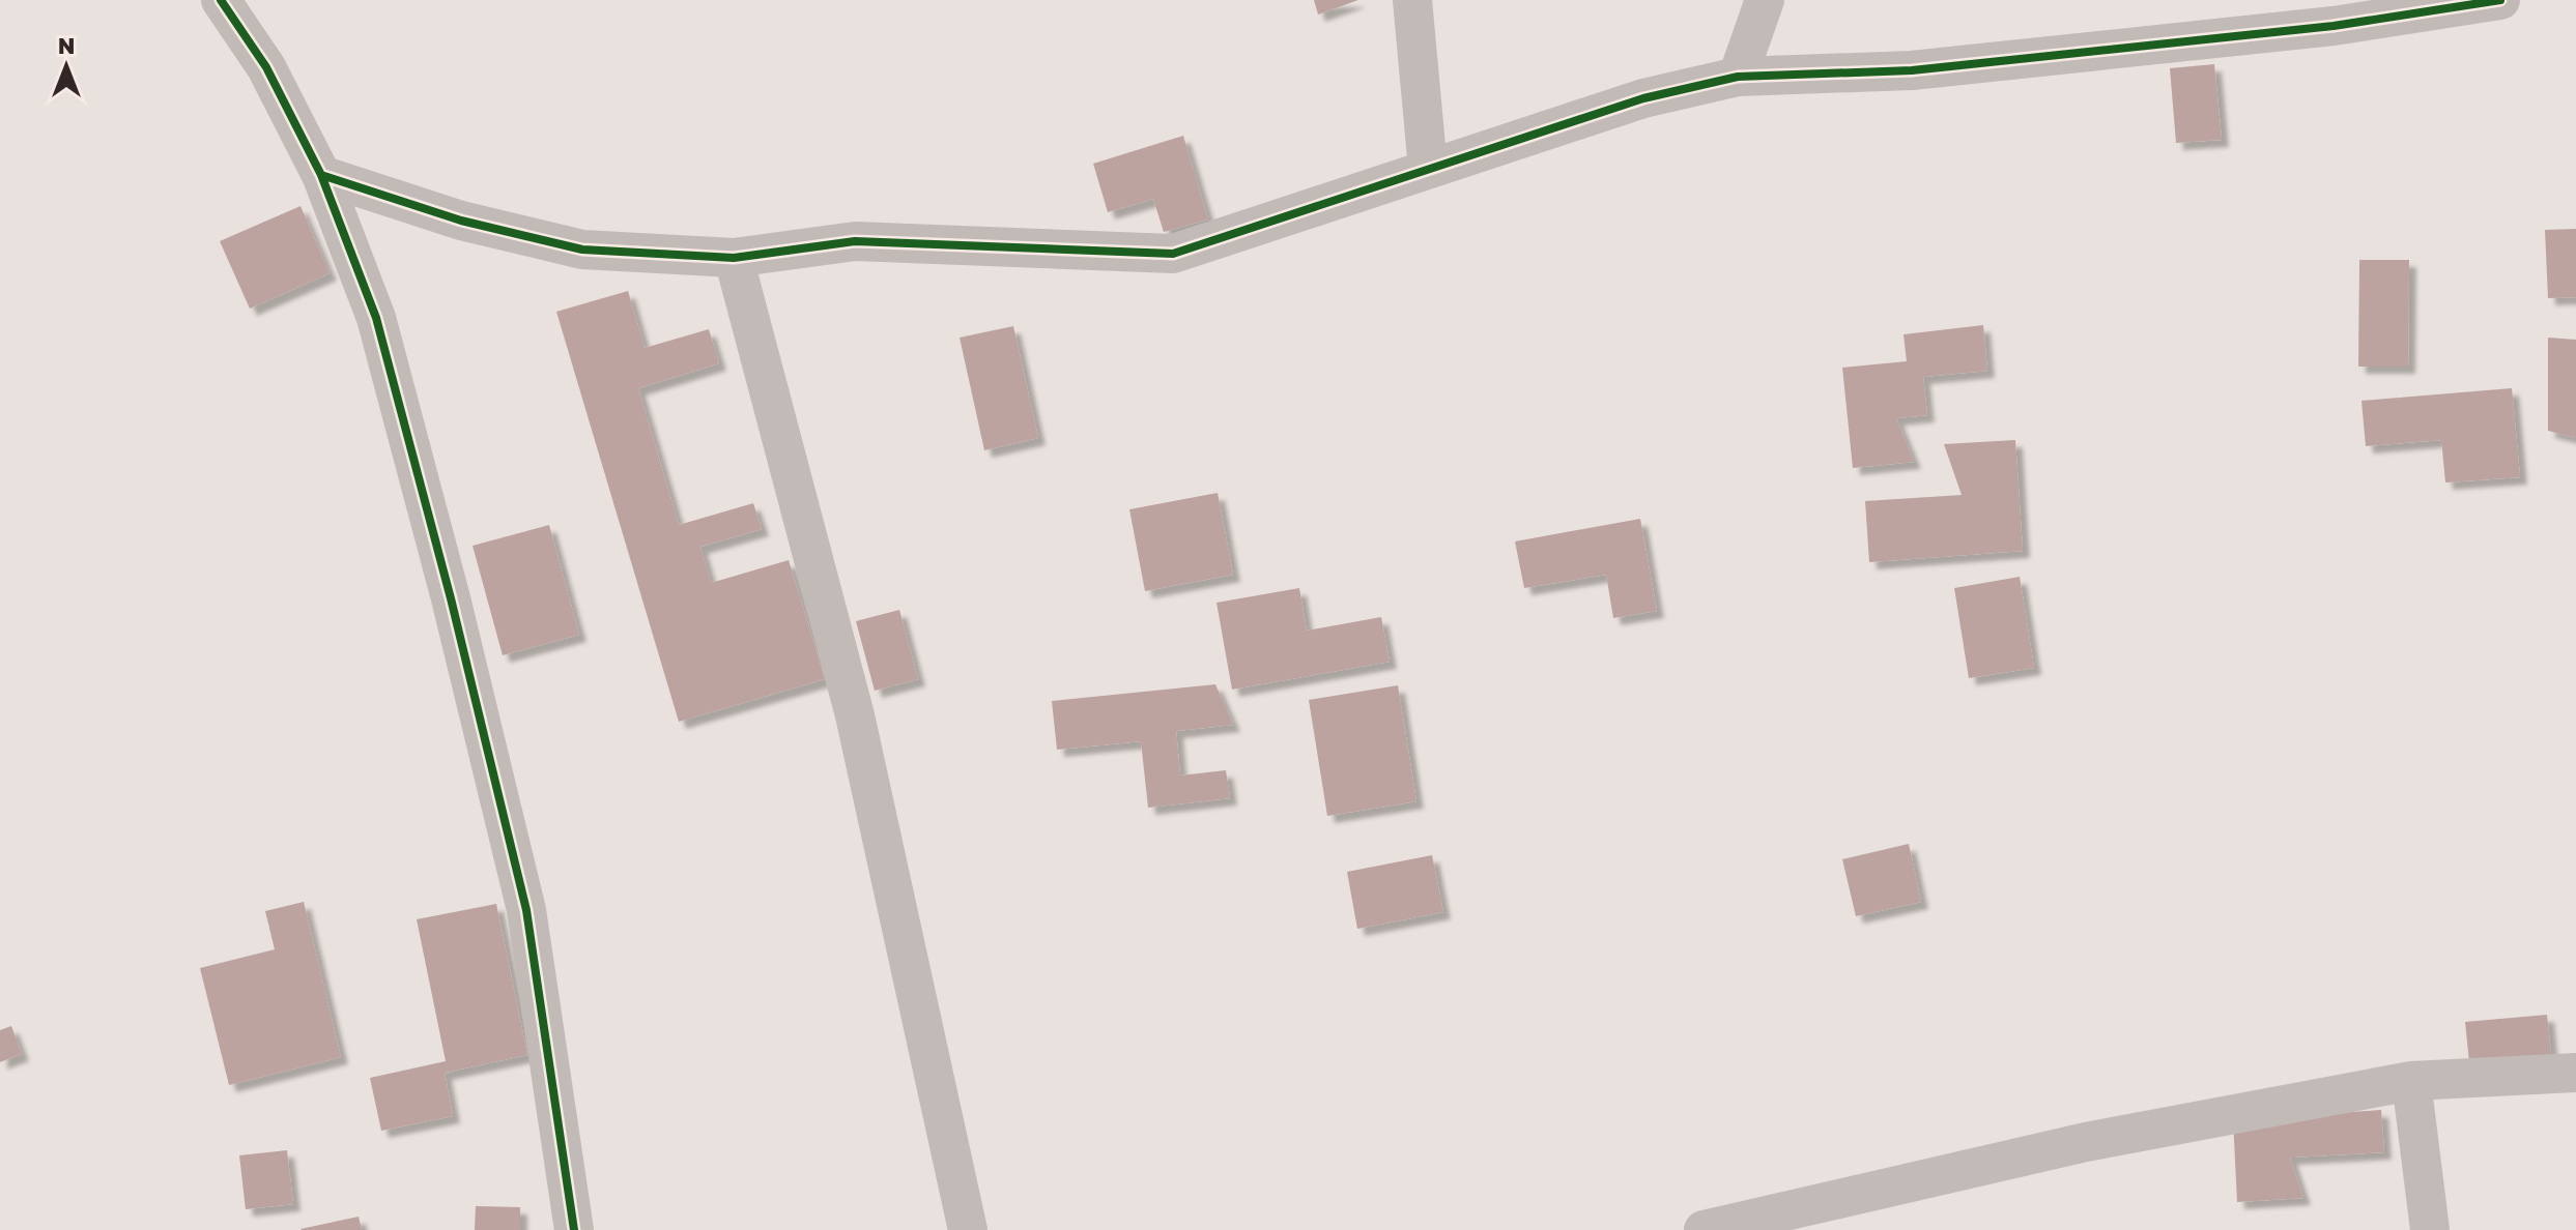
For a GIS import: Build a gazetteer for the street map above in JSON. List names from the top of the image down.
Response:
{
  "north": "top"
}
